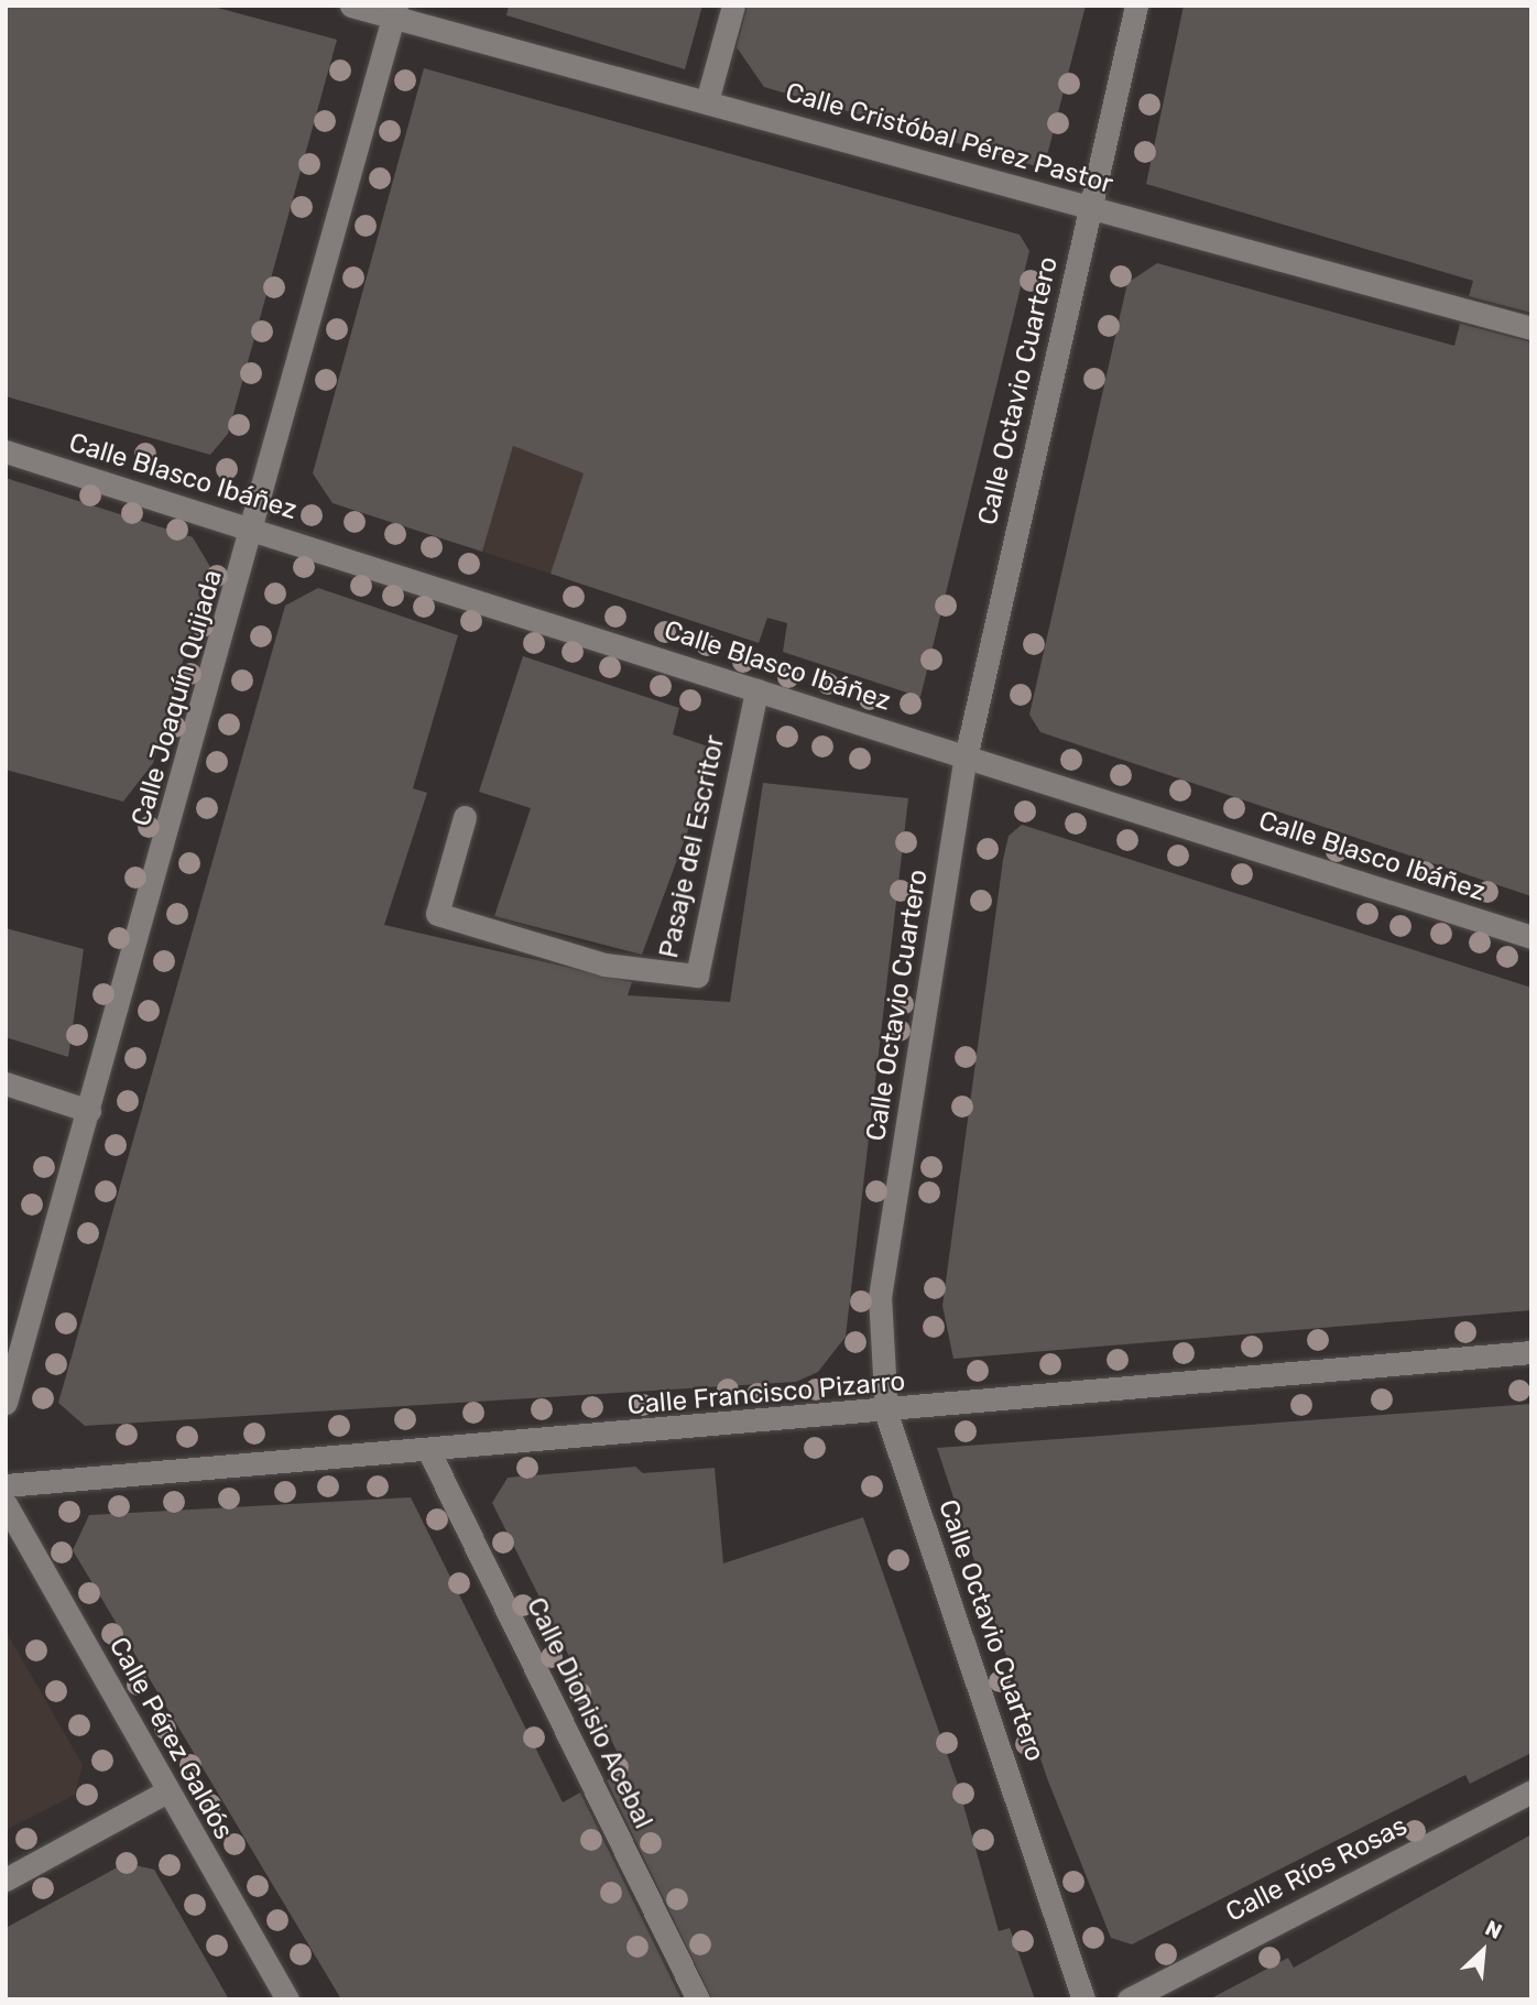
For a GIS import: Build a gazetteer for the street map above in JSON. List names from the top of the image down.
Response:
{
  "streets": {
    "street": [
      "Calle Cristóbal Pérez Pastor",
      "Calle Octavio Cuartero",
      "Calle Blasco Ibáñez",
      "Calle Joaquín Quijada",
      "Pasaje del Escritor",
      "Calle Francisco Pizarro",
      "Calle Dionisio Acebal",
      "Calle Pérez Galdós",
      "Calle Ríos Rosas"
    ]
  },
  "crossings": [
    ["Calle Cristóbal Pérez Pastor", "Calle Octavio Cuartero"],
    ["Calle Cristóbal Pérez Pastor", "Calle Joaquín Quijada"],
    ["Calle Octavio Cuartero", "Calle Blasco Ibáñez"],
    ["Calle Octavio Cuartero", "Calle Francisco Pizarro"],
    ["Calle Blasco Ibáñez", "Calle Joaquín Quijada"],
    ["Calle Blasco Ibáñez", "Pasaje del Escritor"],
    ["Calle Francisco Pizarro", "Calle Dionisio Acebal"]
  ],
  "north": "top right"
}
